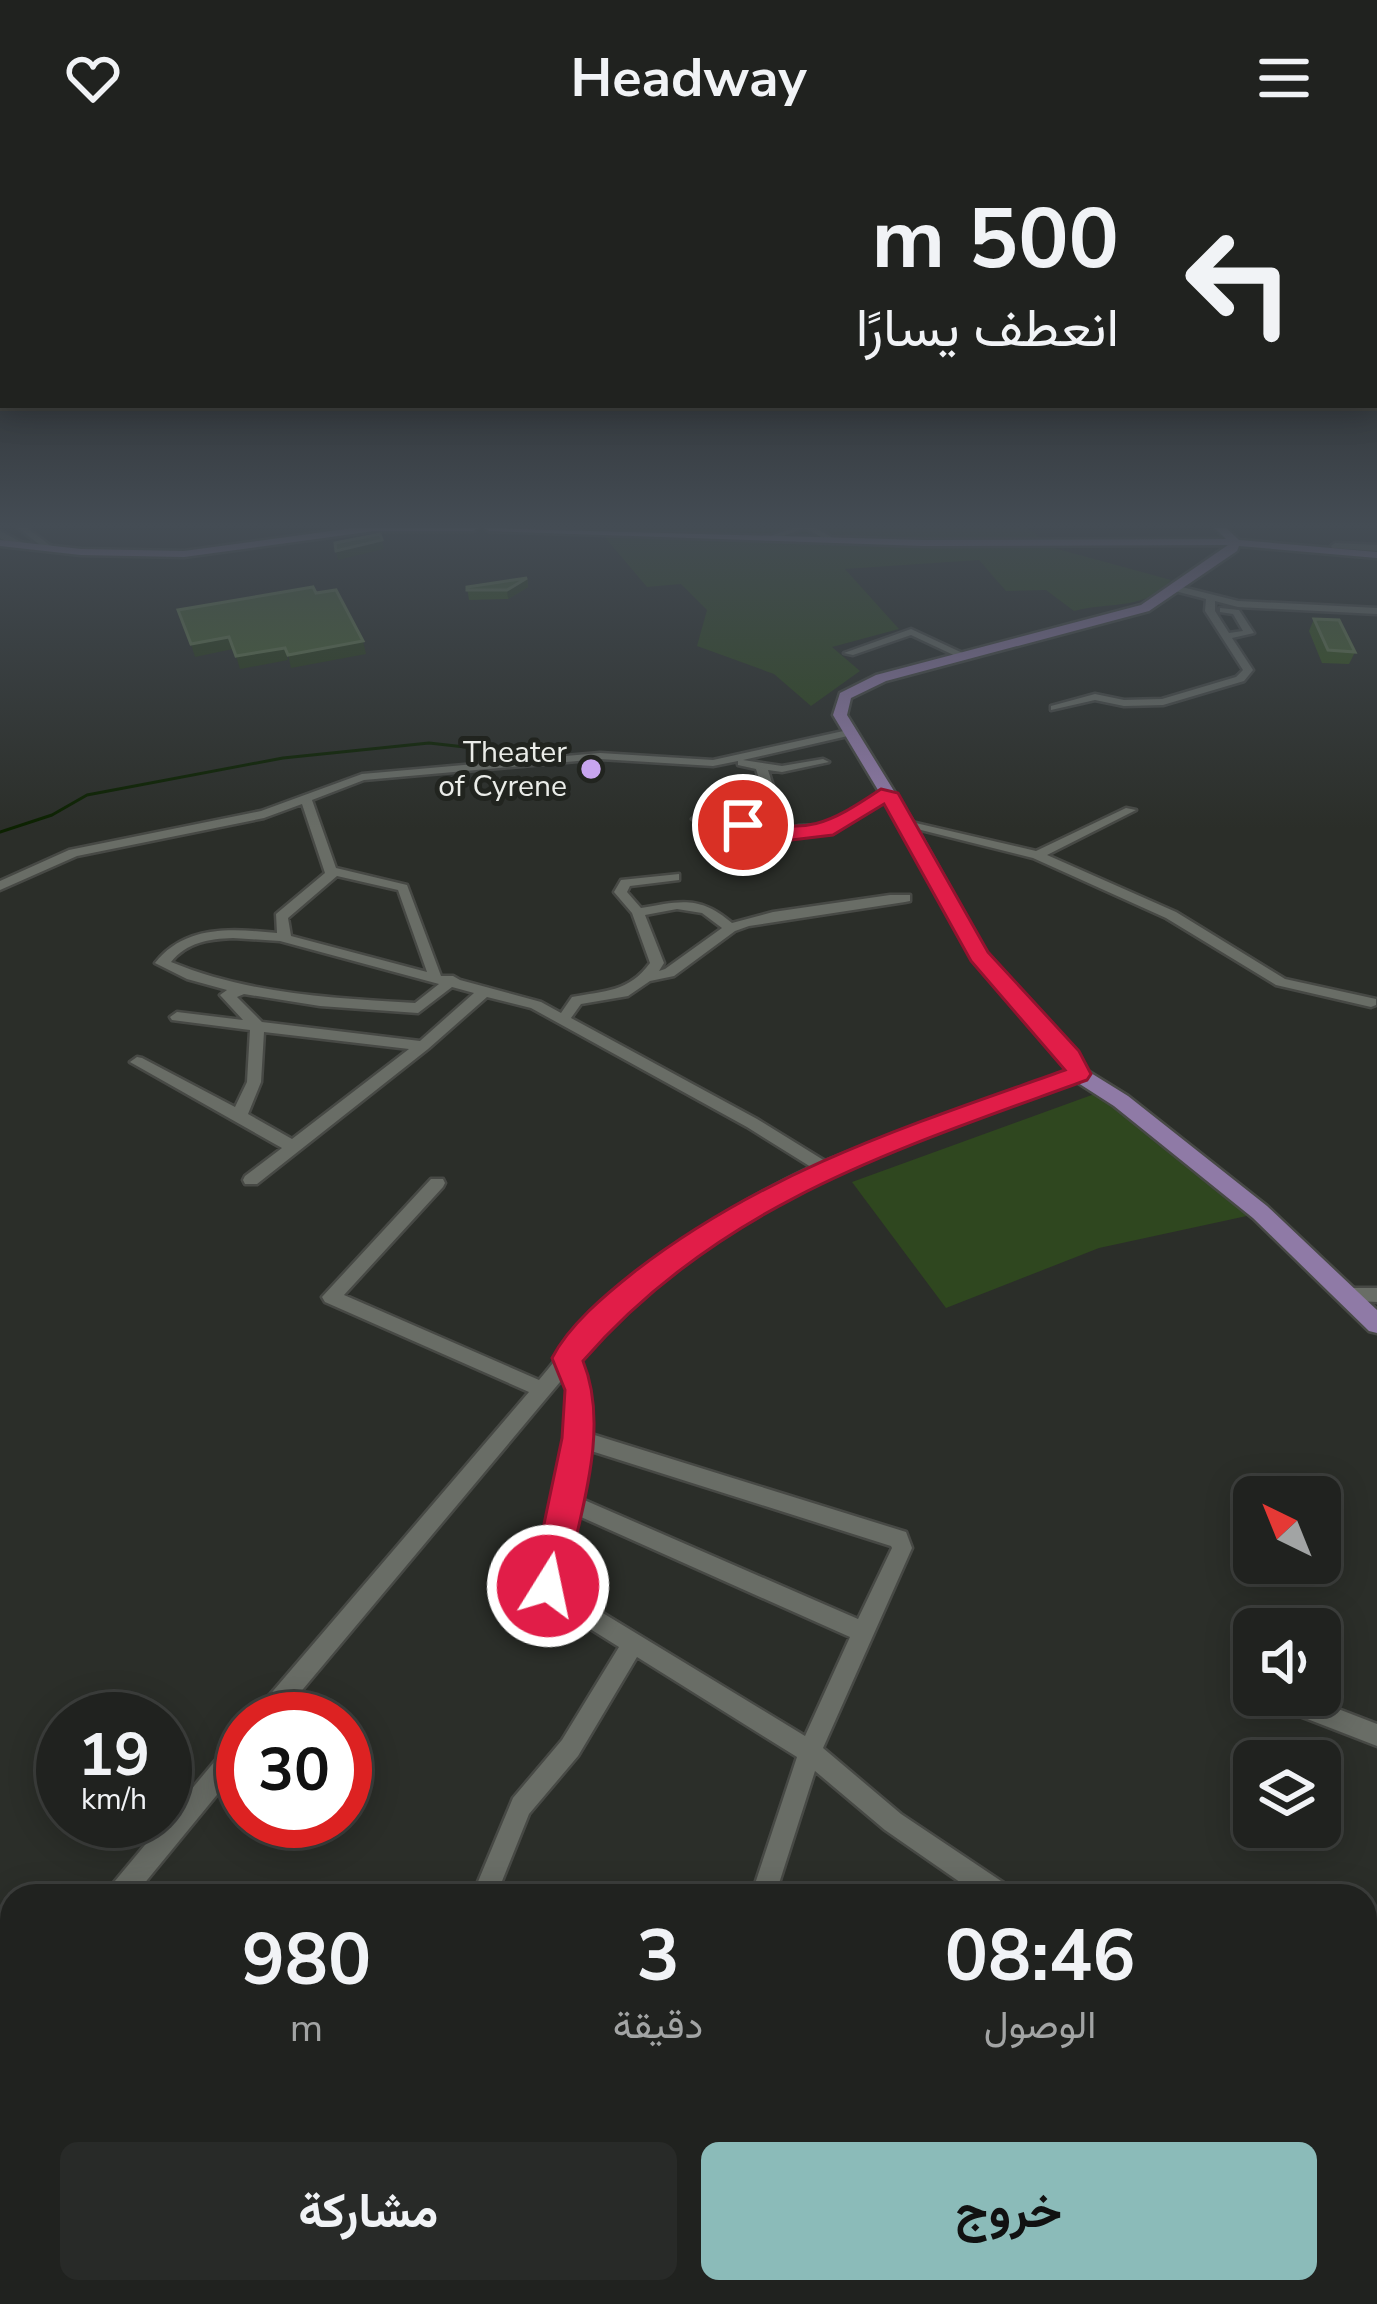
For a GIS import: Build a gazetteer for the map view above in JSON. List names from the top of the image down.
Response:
{
  "places": ["Theater of Cyrene"],
  "north": "top left",
  "page": {
    "header": "Headway",
    "turn": ["500 m", "انعطف يسارًا"],
    "speed": "19 km/h",
    "limit": "30",
    "eta": [
      "08:46",
      "الوصول",
      "3",
      "دقيقة",
      "980",
      "m"
    ],
    "buttons": ["خروج", "مشاركة"]
  }
}
